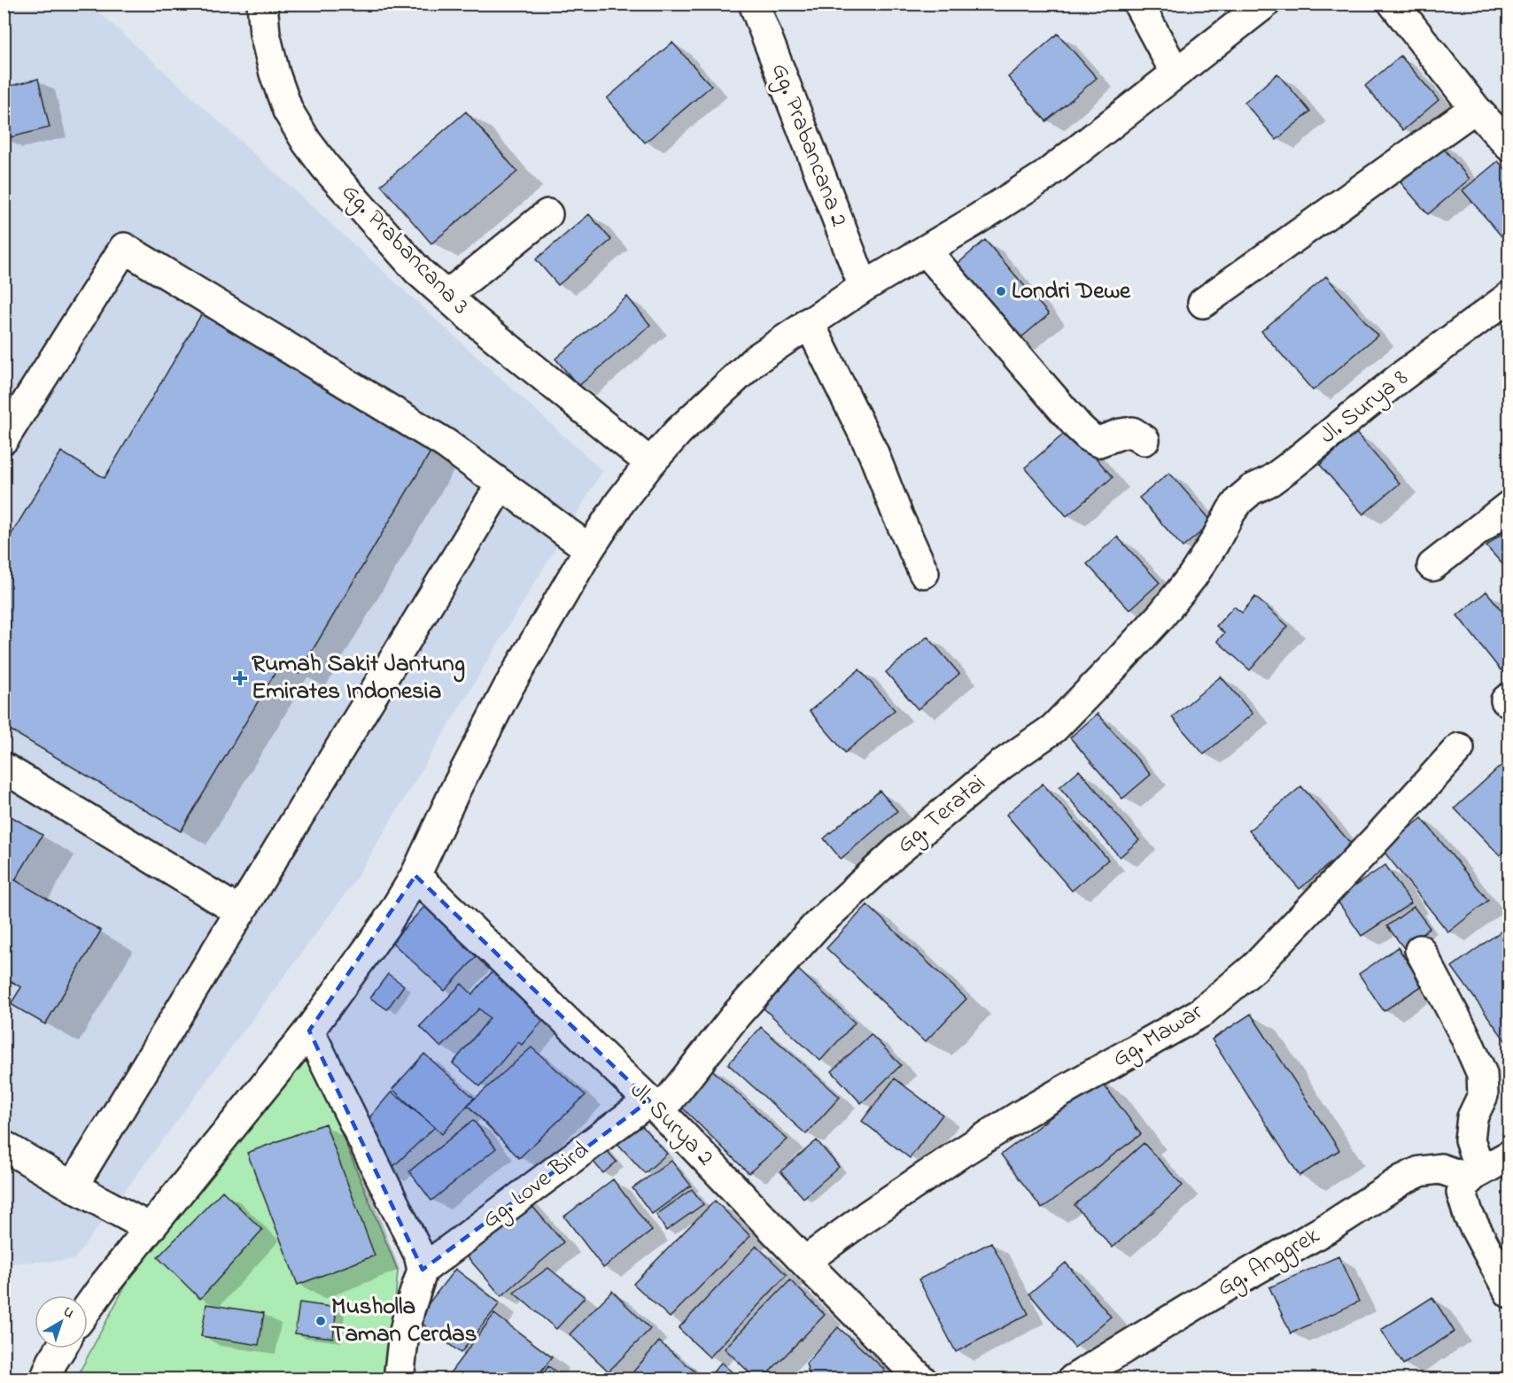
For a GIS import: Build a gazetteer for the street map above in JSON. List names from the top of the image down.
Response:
{
  "streets": {
    "street": [
      "Gg. Prabancana 2",
      "Gg. Prabancana 3",
      "Jl. Surya 8",
      "Gg. Teratai",
      "Gg. Mawar",
      "Jl. Surya 2",
      "Gg. Love Bird",
      "Gg. Anggrek"
    ]
  },
  "crossings": [
    ["Jl. Surya 8", "Gg. Teratai"],
    ["Gg. Teratai", "Jl. Surya 2"],
    ["Gg. Teratai", "Gg. Love Bird"],
    ["Gg. Mawar", "Jl. Surya 2"],
    ["Jl. Surya 2", "Gg. Love Bird"]
  ],
  "places": {
    "other": ["Londri Dewe", "Musholla Taman Cerdas"],
    "health": ["Rumah Sakit Jantung Emirates Indonesia"]
  },
  "north": "top right"
}
